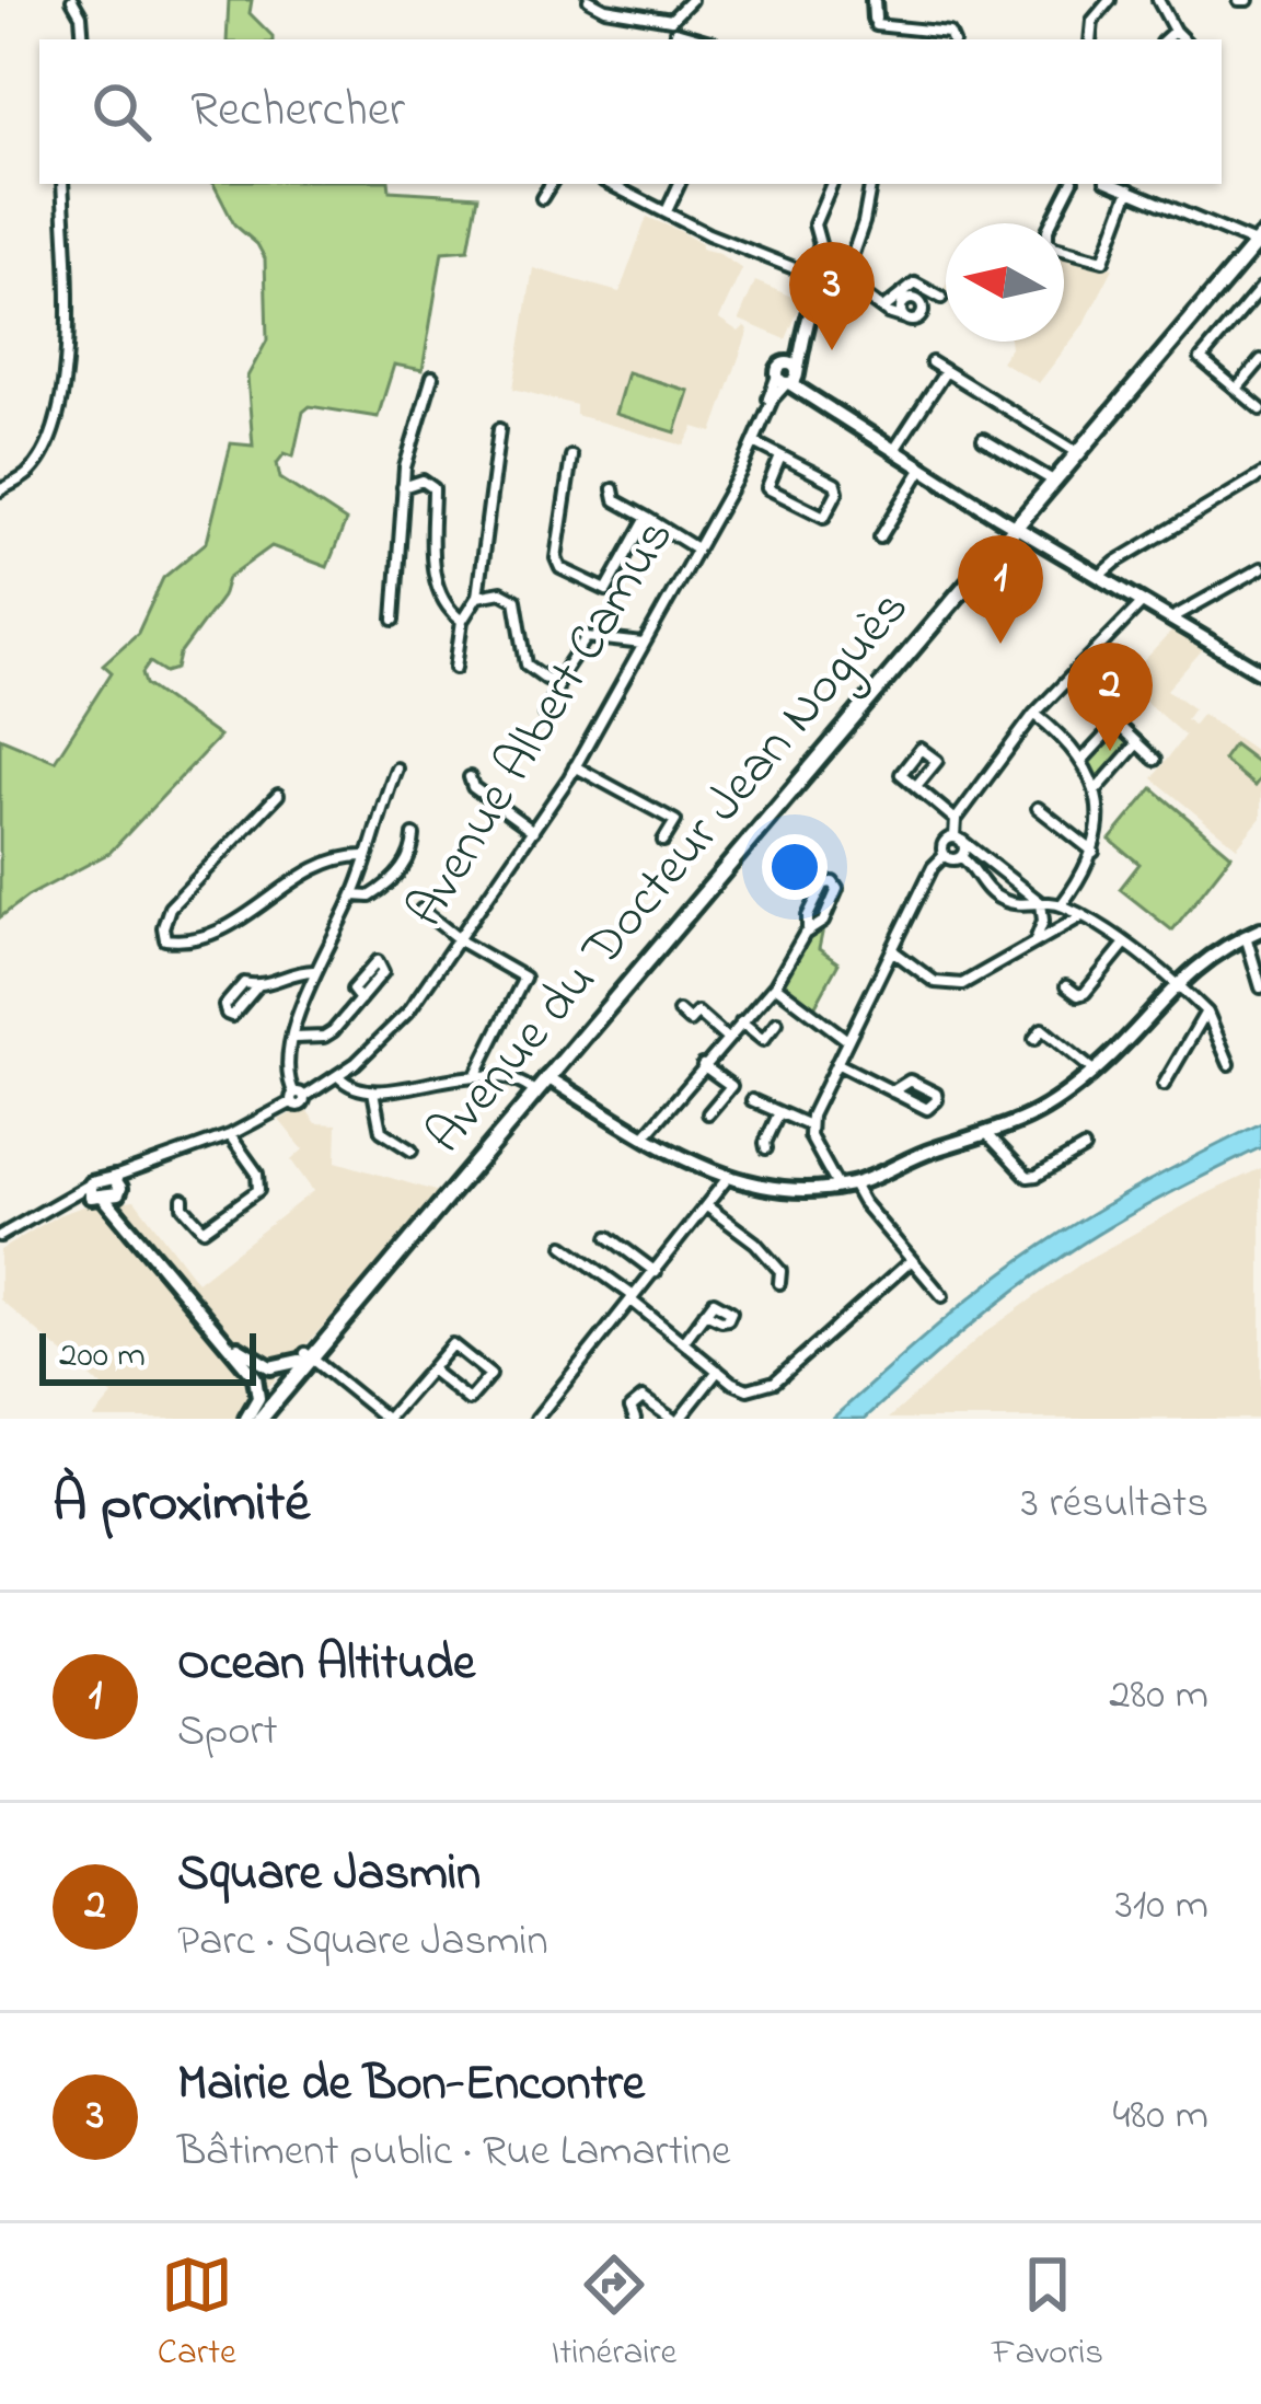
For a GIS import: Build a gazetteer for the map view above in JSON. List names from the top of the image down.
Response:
{
  "streets": {
    "main road": ["Avenue du Docteur Jean Noguès"],
    "street": ["Avenue Albert Camus"]
  },
  "scale_bar": "200 m",
  "north": "left",
  "page": {
    "search": "Rechercher",
    "pins": ["3", "1", "2"],
    "scale": "200 m",
    "heading": ["À proximité", "3 résultats"],
    "list": [
      {
        "mark": "1",
        "name": "Ocean Altitude",
        "note": "Sport",
        "value": "280 m"
      },
      {
        "mark": "2",
        "name": "Square Jasmin",
        "note": "Parc · Square Jasmin",
        "value": "310 m"
      },
      {
        "mark": "3",
        "name": "Mairie de Bon-Encontre",
        "note": "Bâtiment public · Rue Lamartine",
        "value": "480 m"
      }
    ],
    "nav": ["Carte", "Itinéraire", "Favoris"]
  }
}
